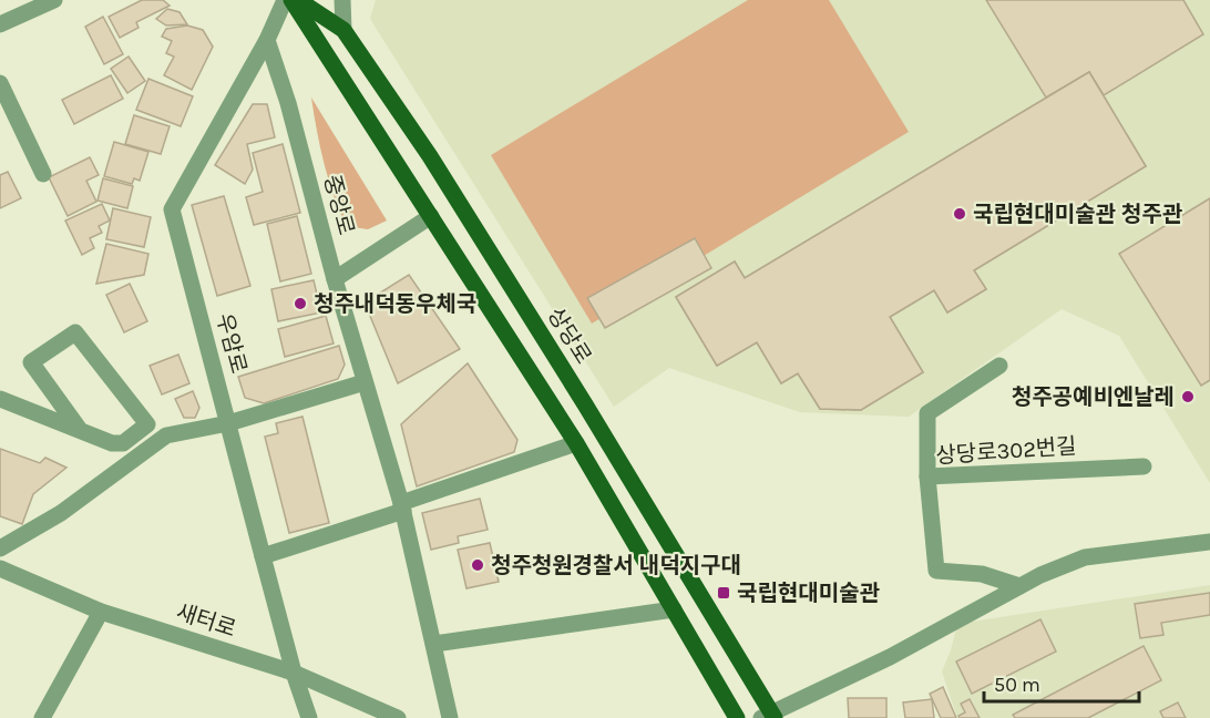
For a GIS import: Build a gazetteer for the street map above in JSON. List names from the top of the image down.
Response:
{
  "streets": {
    "main road": ["상당로"],
    "street": [
      "중앙로",
      "우암로",
      "상당로302번길",
      "새터로"
    ]
  },
  "crossings": [
    ["중앙로", "우암로"],
    ["우암로", "새터로"]
  ],
  "places": {
    "other": [
      "국립현대미술관 청주관",
      "청주내덕동우체국",
      "청주공예비엔날레",
      "청주청원경찰서 내덕지구대"
    ],
    "transit": ["국립현대미술관"]
  },
  "scale_bar": "50 m"
}
